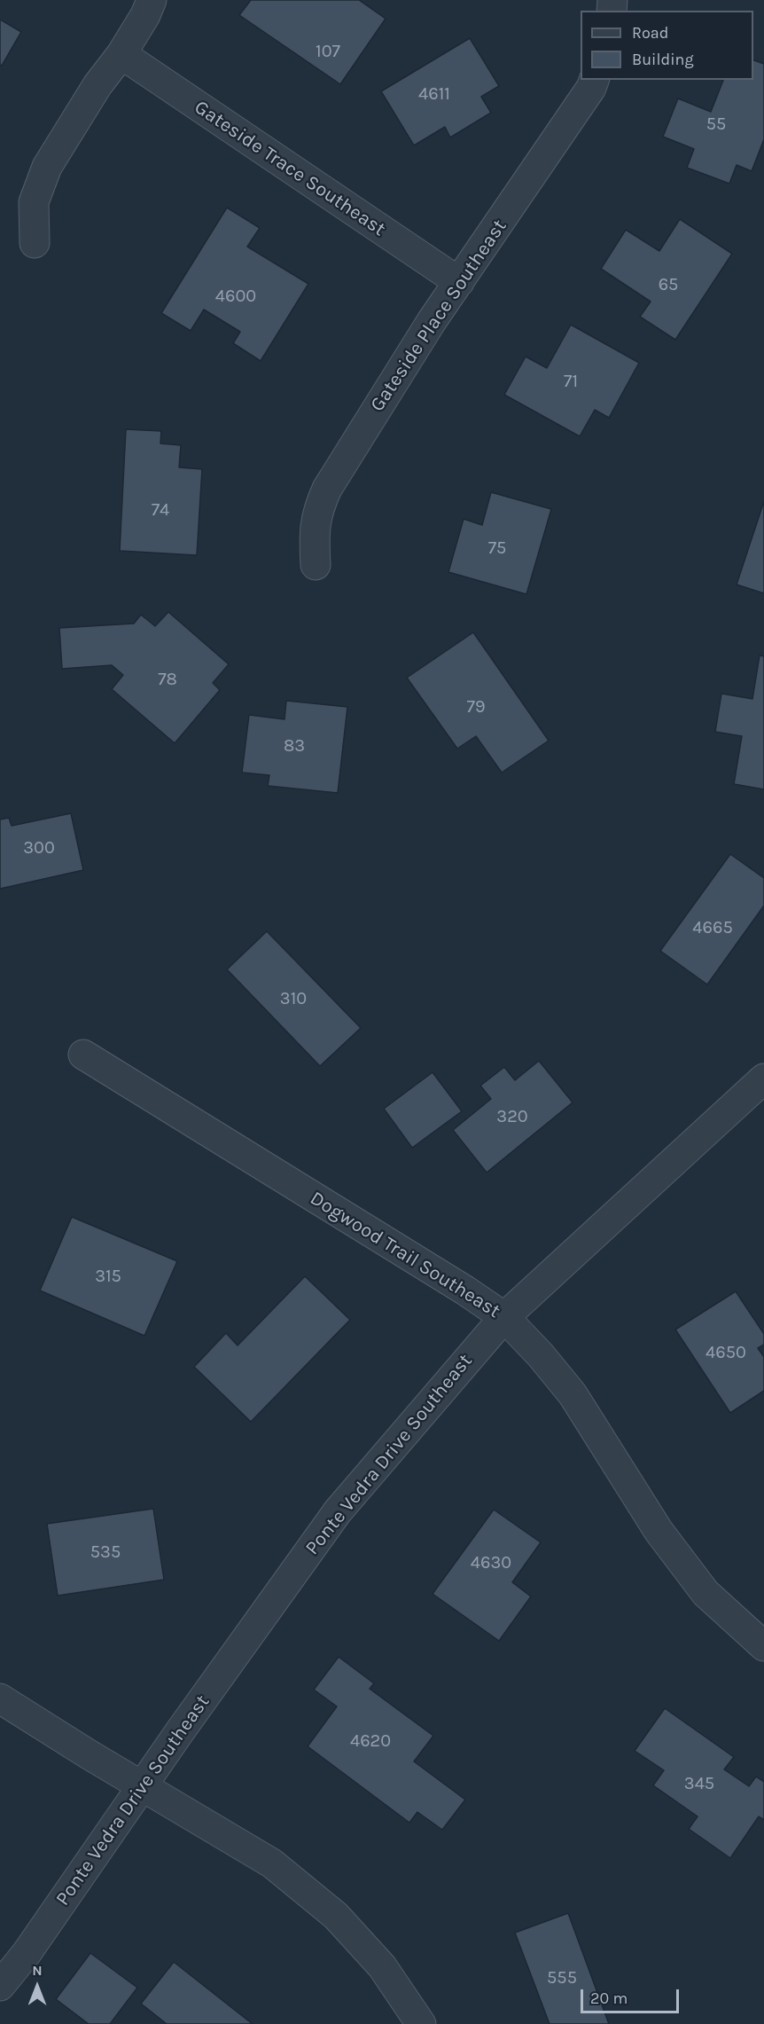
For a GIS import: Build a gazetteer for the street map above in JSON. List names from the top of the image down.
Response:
{
  "streets": {
    "street": [
      "Gateside Trace Southeast",
      "Gateside Place Southeast",
      "Dogwood Trail Southeast",
      "Ponte Vedra Drive Southeast"
    ]
  },
  "crossings": [
    ["Gateside Trace Southeast", "Gateside Place Southeast"],
    ["Dogwood Trail Southeast", "Ponte Vedra Drive Southeast"]
  ],
  "house_numbers": [
    "107",
    "4611",
    "55",
    "65",
    "4600",
    "71",
    "74",
    "75",
    "78",
    "79",
    "83",
    "300",
    "4665",
    "310",
    "320",
    "315",
    "4650",
    "535",
    "4630",
    "4620",
    "345",
    "555"
  ],
  "legend": ["Road", "Building"],
  "scale_bar": "20 m",
  "north": "top"
}
